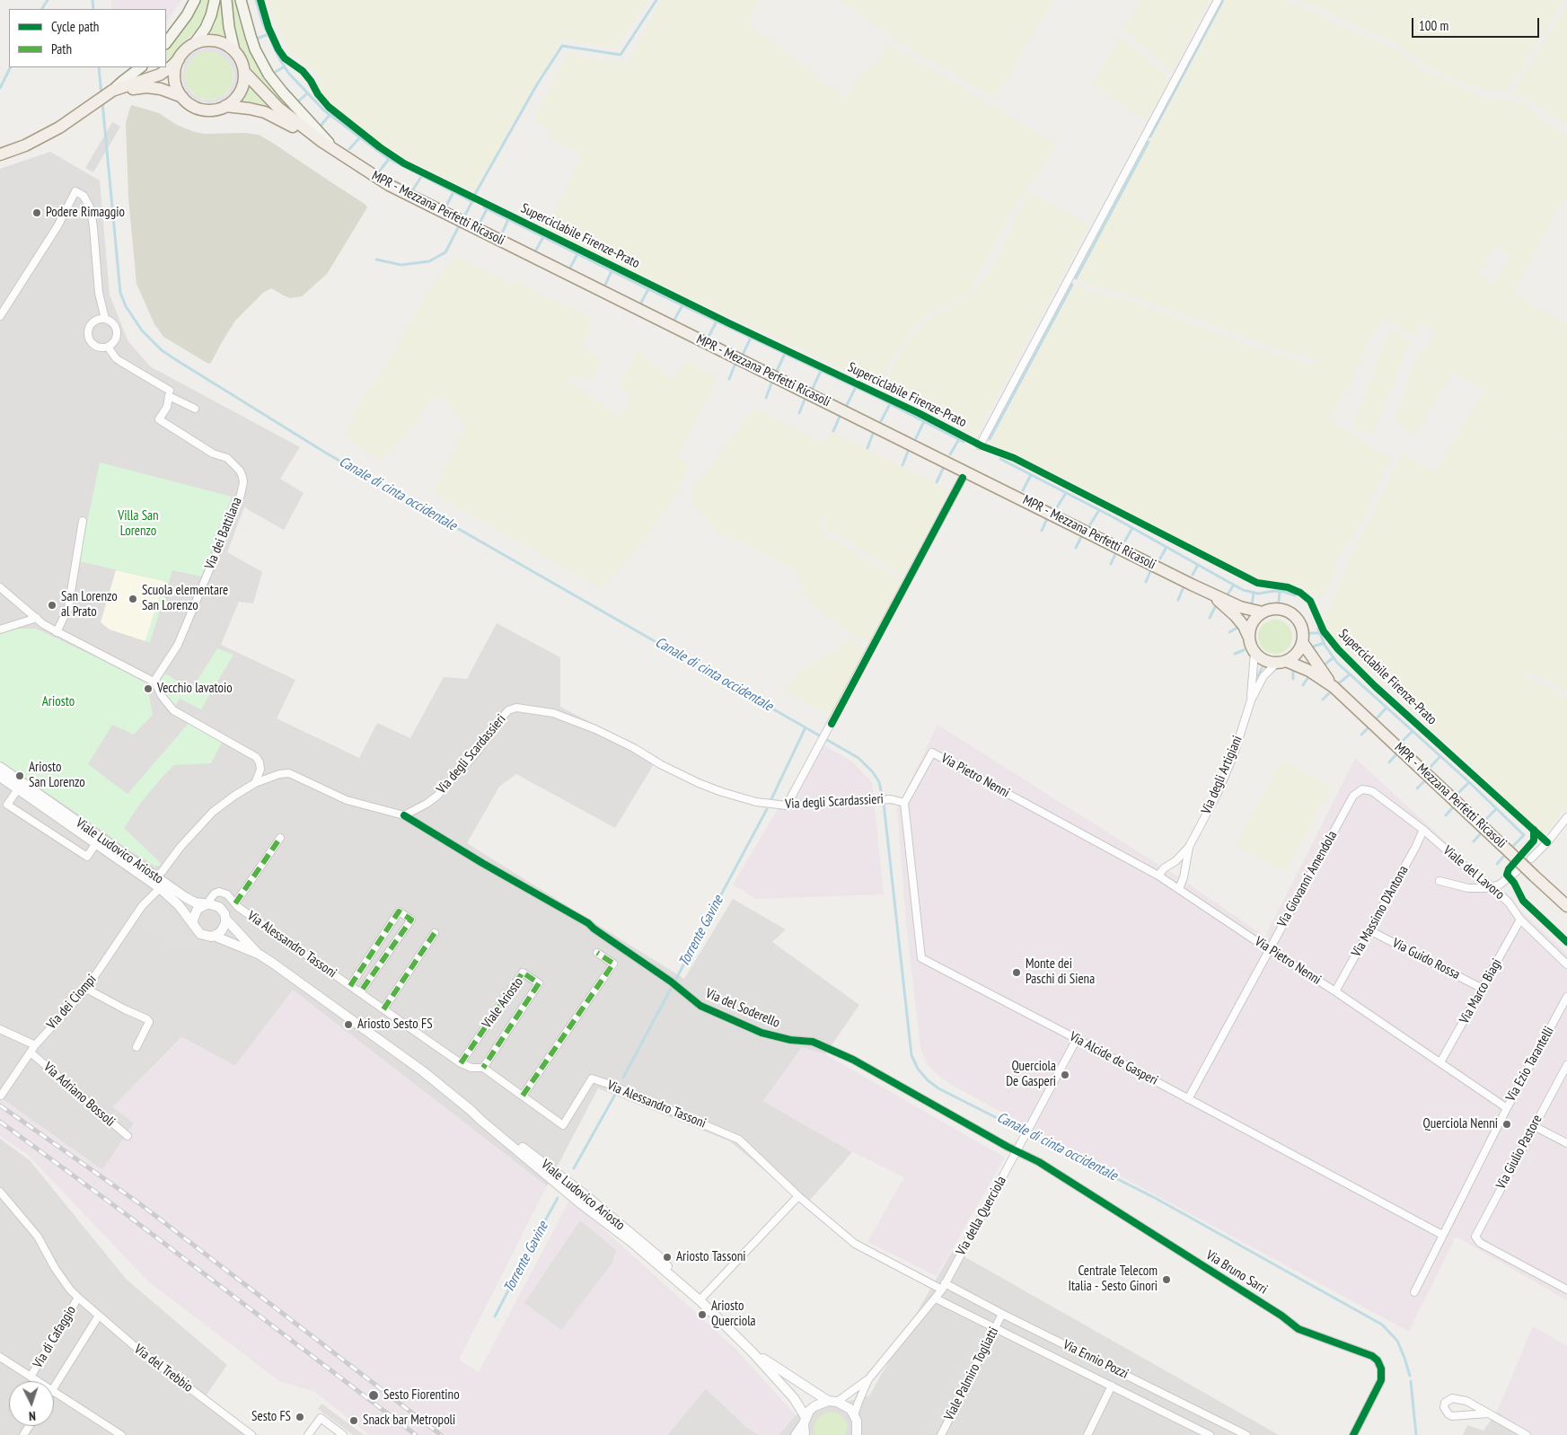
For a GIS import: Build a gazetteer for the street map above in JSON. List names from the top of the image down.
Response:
{
  "streets": {
    "main road": ["MPR - Mezzana Perfetti Ricasoli"],
    "street": [
      "Via dei Battilana",
      "Via degli Scardassieri",
      "Via degli Artigiani",
      "Via Pietro Nenni",
      "Viale Ludovico Ariosto",
      "Viale del Lavoro",
      "Via Giovanni Amendola",
      "Via Massimo D'Antona",
      "Via Alessandro Tassoni",
      "Via Guido Rossa",
      "Via Marco Biagi",
      "Via dei Ciompi",
      "Viale Ariosto",
      "Via del Soderello",
      "Via Alcide de Gasperi",
      "Via Ezio Tarantelli",
      "Via Adriano Bossoli",
      "Via Giulio Pastore",
      "Via della Querciola",
      "Via Bruno Sarri",
      "Via di Cafaggio",
      "Via Ennio Pozzi",
      "Via del Trebbio",
      "Viale Palmiro Togliatti"
    ],
    "cycle path": ["Superciclabile Firenze-Prato"]
  },
  "crossings": [
    ["MPR - Mezzana Perfetti Ricasoli", "Via degli Artigiani"],
    ["Via degli Scardassieri", "Via Pietro Nenni"],
    ["Via degli Scardassieri", "Via del Soderello"],
    ["Via degli Scardassieri", "Via Alcide de Gasperi"],
    ["Via degli Artigiani", "Via Pietro Nenni"],
    ["Via Pietro Nenni", "Via Giovanni Amendola"],
    ["Via Pietro Nenni", "Via Massimo D'Antona"],
    ["Via Pietro Nenni", "Via Marco Biagi"],
    ["Via Pietro Nenni", "Via Alcide de Gasperi"],
    ["Via Pietro Nenni", "Via Ezio Tarantelli"],
    ["Viale Ludovico Ariosto", "Via Alessandro Tassoni"],
    ["Viale Ludovico Ariosto", "Via dei Ciompi"],
    ["Viale Ludovico Ariosto", "Via della Querciola"],
    ["Viale del Lavoro", "Via Giovanni Amendola"],
    ["Viale del Lavoro", "Via Massimo D'Antona"],
    ["Viale del Lavoro", "Via Marco Biagi"],
    ["Via Giovanni Amendola", "Via Alcide de Gasperi"],
    ["Via Massimo D'Antona", "Via Guido Rossa"],
    ["Via Alessandro Tassoni", "Viale Ariosto"],
    ["Via Alessandro Tassoni", "Via Ennio Pozzi"],
    ["Via Guido Rossa", "Via Marco Biagi"],
    ["Via dei Ciompi", "Via Adriano Bossoli"],
    ["Via del Soderello", "Via della Querciola"],
    ["Via del Soderello", "Via Bruno Sarri"],
    ["Via Alcide de Gasperi", "Via della Querciola"],
    ["Via della Querciola", "Via Bruno Sarri"],
    ["Via della Querciola", "Via Ennio Pozzi"],
    ["Via di Cafaggio", "Via del Trebbio"],
    ["Via Ennio Pozzi", "Viale Palmiro Togliatti"]
  ],
  "water": ["Canale di cinta occidentale", "Torrente Gavine"],
  "parks": ["Villa San Lorenzo", "Ariosto"],
  "places": [
    "Podere Rimaggio",
    "Scuola elementare San Lorenzo",
    "San Lorenzo al Prato",
    "Vecchio lavatoio",
    "Ariosto San Lorenzo",
    "Monte dei Paschi di Siena",
    "Ariosto Sesto FS",
    "Querciola De Gasperi",
    "Querciola Nenni",
    "Ariosto Tassoni",
    "Centrale Telecom Italia - Sesto Ginori",
    "Ariosto Querciola",
    "Sesto Fiorentino",
    "Sesto FS",
    "Snack bar Metropoli"
  ],
  "legend": ["Cycle path", "Path"],
  "scale_bar": "100 m",
  "north": "bottom"
}
